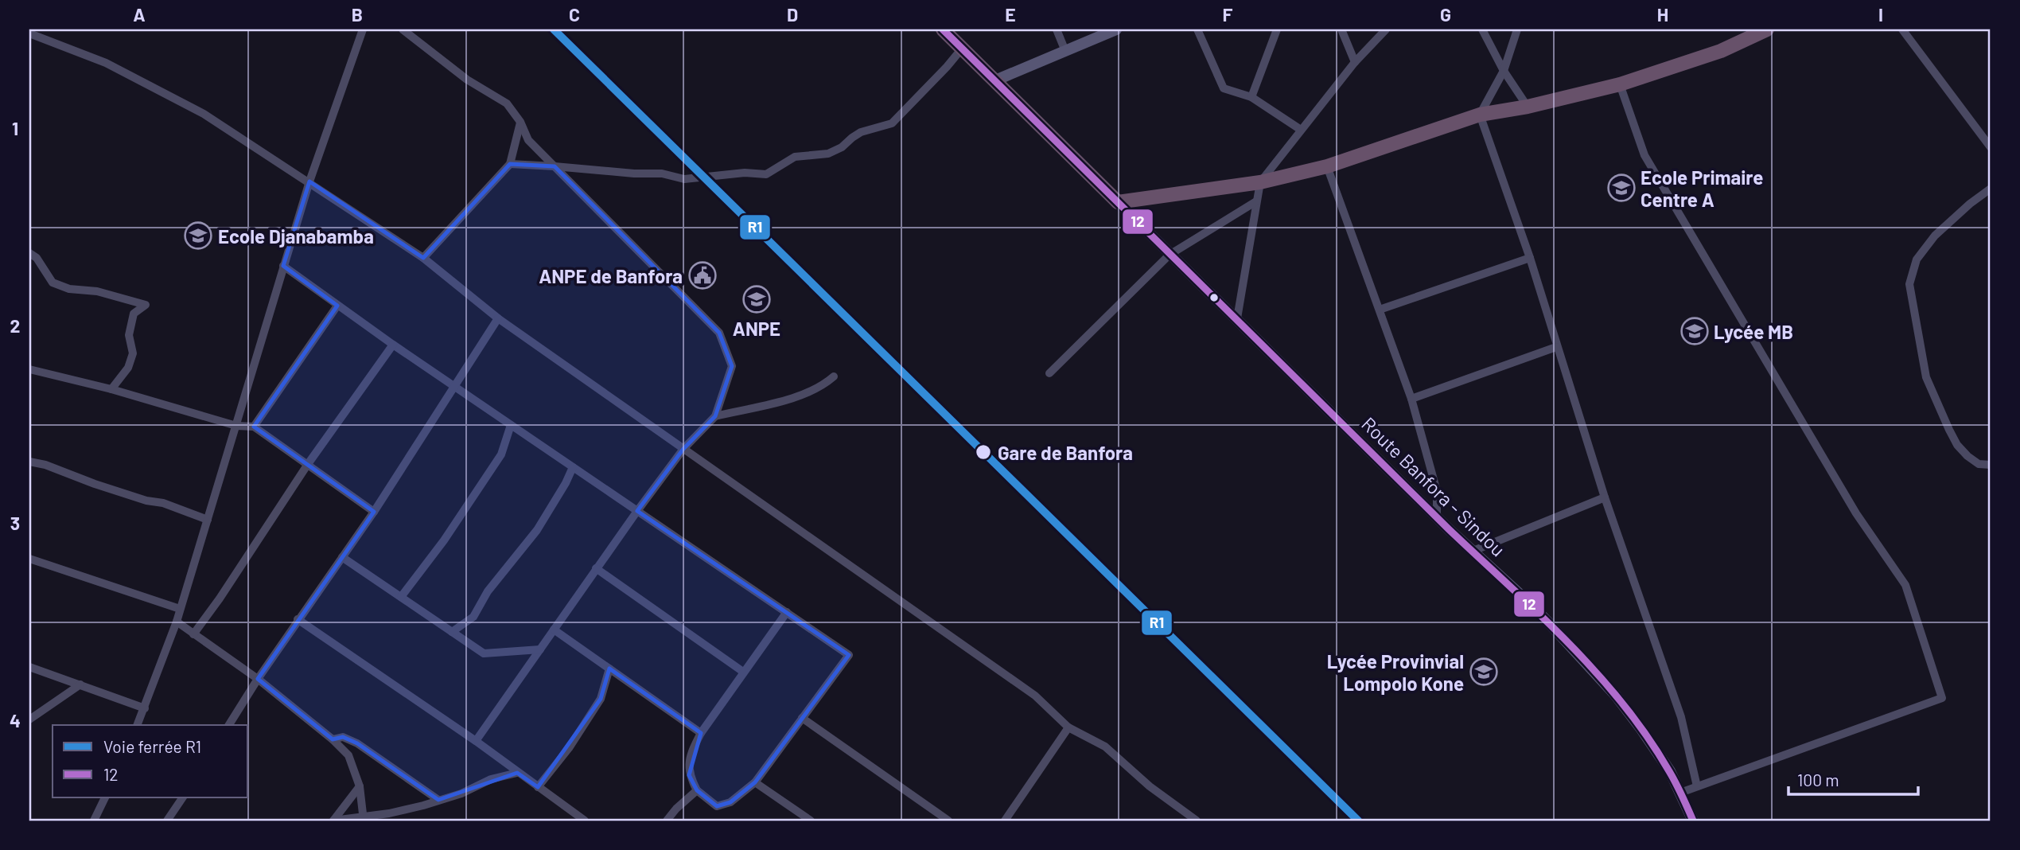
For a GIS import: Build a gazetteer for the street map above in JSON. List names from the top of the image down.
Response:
{
  "streets": {
    "main road": ["Route Banfora - Sindou"]
  },
  "places": {
    "school or university": [
      "Ecole Primaire Centre A",
      "Ecole Djanabamba",
      "ANPE",
      "Lycée MB",
      "Lycée Provinvial Lompolo Kone"
    ],
    "public building": ["ANPE de Banfora"],
    "other": ["Gare de Banfora"]
  },
  "lines": ["rail line R1", "transit line 12"],
  "legend": ["Voie ferrée R1", "12"],
  "scale_bar": "100 m",
  "grid": {
    "columns": [
      "A",
      "B",
      "C",
      "D",
      "E",
      "F",
      "G",
      "H",
      "I"
    ],
    "rows": [
      "1",
      "2",
      "3",
      "4"
    ]
  }
}
